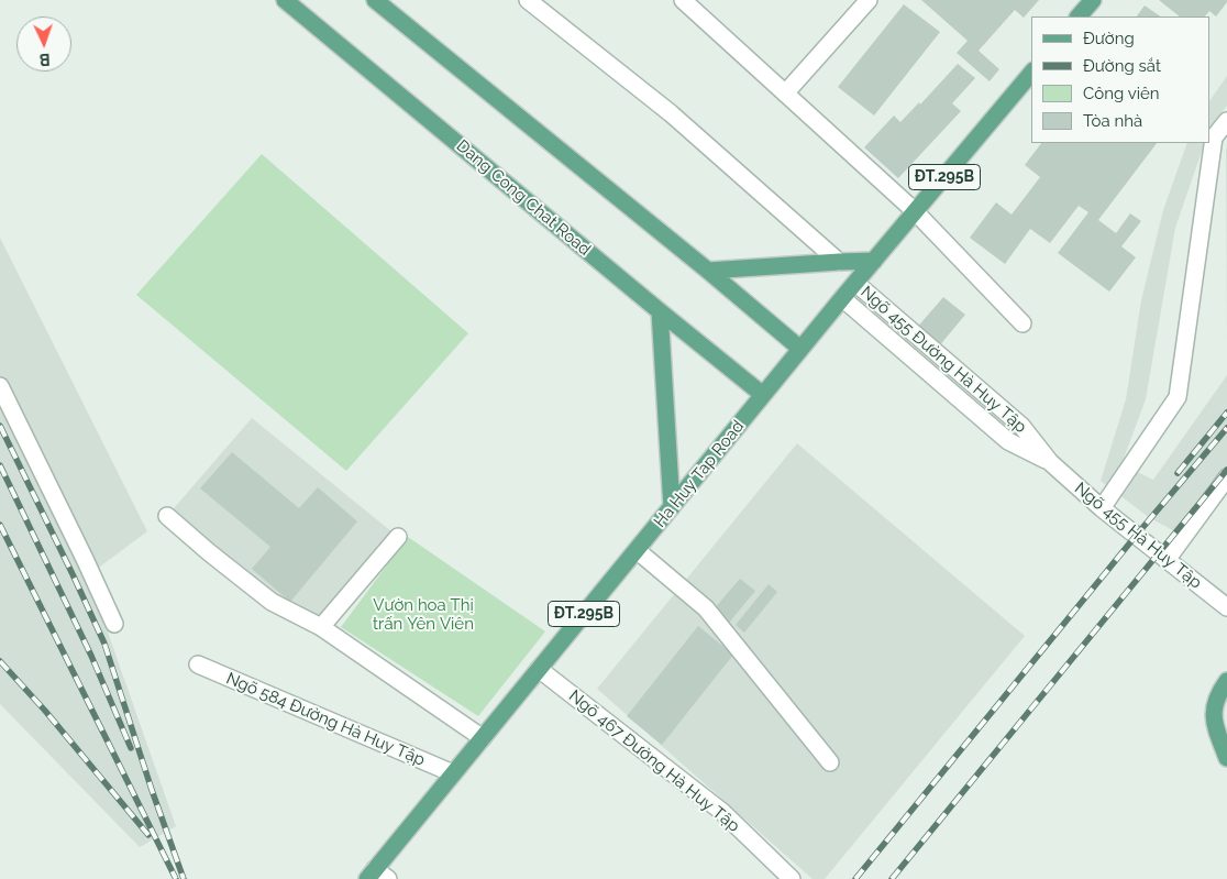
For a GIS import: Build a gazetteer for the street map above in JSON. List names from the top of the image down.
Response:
{
  "streets": {
    "main road": ["ĐT.295B", "Dang Cong Chat Road", "Ha Huy Tap Road"],
    "street": [
      "Ngõ 455 Đường Hà Huy Tập",
      "Ngõ 455 Hà Huy Tập",
      "Ngõ 584 Đường Hà Huy Tập",
      "Ngõ 467 Đường Hà Huy Tập"
    ]
  },
  "crossings": [
    ["Dang Cong Chat Road", "Ha Huy Tap Road"],
    ["Ngõ 455 Đường Hà Huy Tập", "Ha Huy Tap Road"],
    ["Ngõ 455 Đường Hà Huy Tập", "Ngõ 455 Hà Huy Tập"],
    ["Ha Huy Tap Road", "Ngõ 584 Đường Hà Huy Tập"],
    ["Ha Huy Tap Road", "Ngõ 467 Đường Hà Huy Tập"]
  ],
  "parks": ["Vườn hoa Thị trấn Yên Viên"],
  "legend": [
    "Đường",
    "Đường sắt",
    "Công viên",
    "Tòa nhà"
  ],
  "north": "bottom"
}
